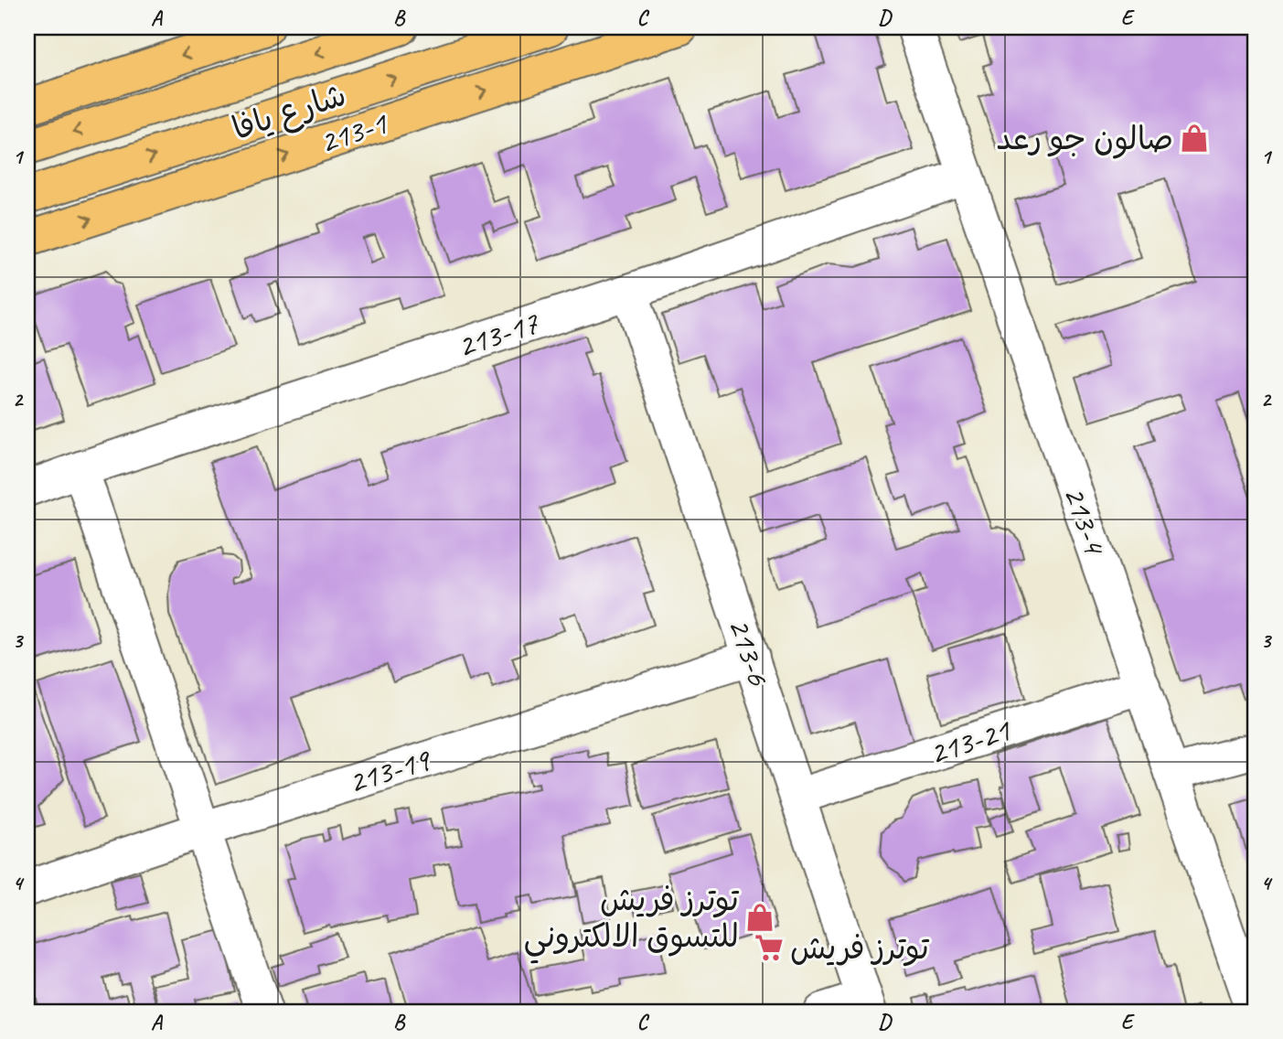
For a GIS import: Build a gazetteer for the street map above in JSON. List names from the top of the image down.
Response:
{
  "streets": {
    "main road": ["شارع يافا", "213-1"],
    "street": [
      "213-17",
      "213-4",
      "213-6",
      "213-21",
      "213-19"
    ]
  },
  "crossings": [
    ["213-17", "213-4"],
    ["213-17", "213-6"],
    ["213-4", "213-21"],
    ["213-6", "213-21"],
    ["213-6", "213-19"]
  ],
  "places": {
    "shop": ["صالون جو رعد", "توترز فريش للتسوق الالكتروني"],
    "supermarket": ["توترز فريش"]
  },
  "grid": {
    "columns": [
      "A",
      "B",
      "C",
      "D",
      "E"
    ],
    "rows": [
      "1",
      "2",
      "3",
      "4"
    ]
  }
}
